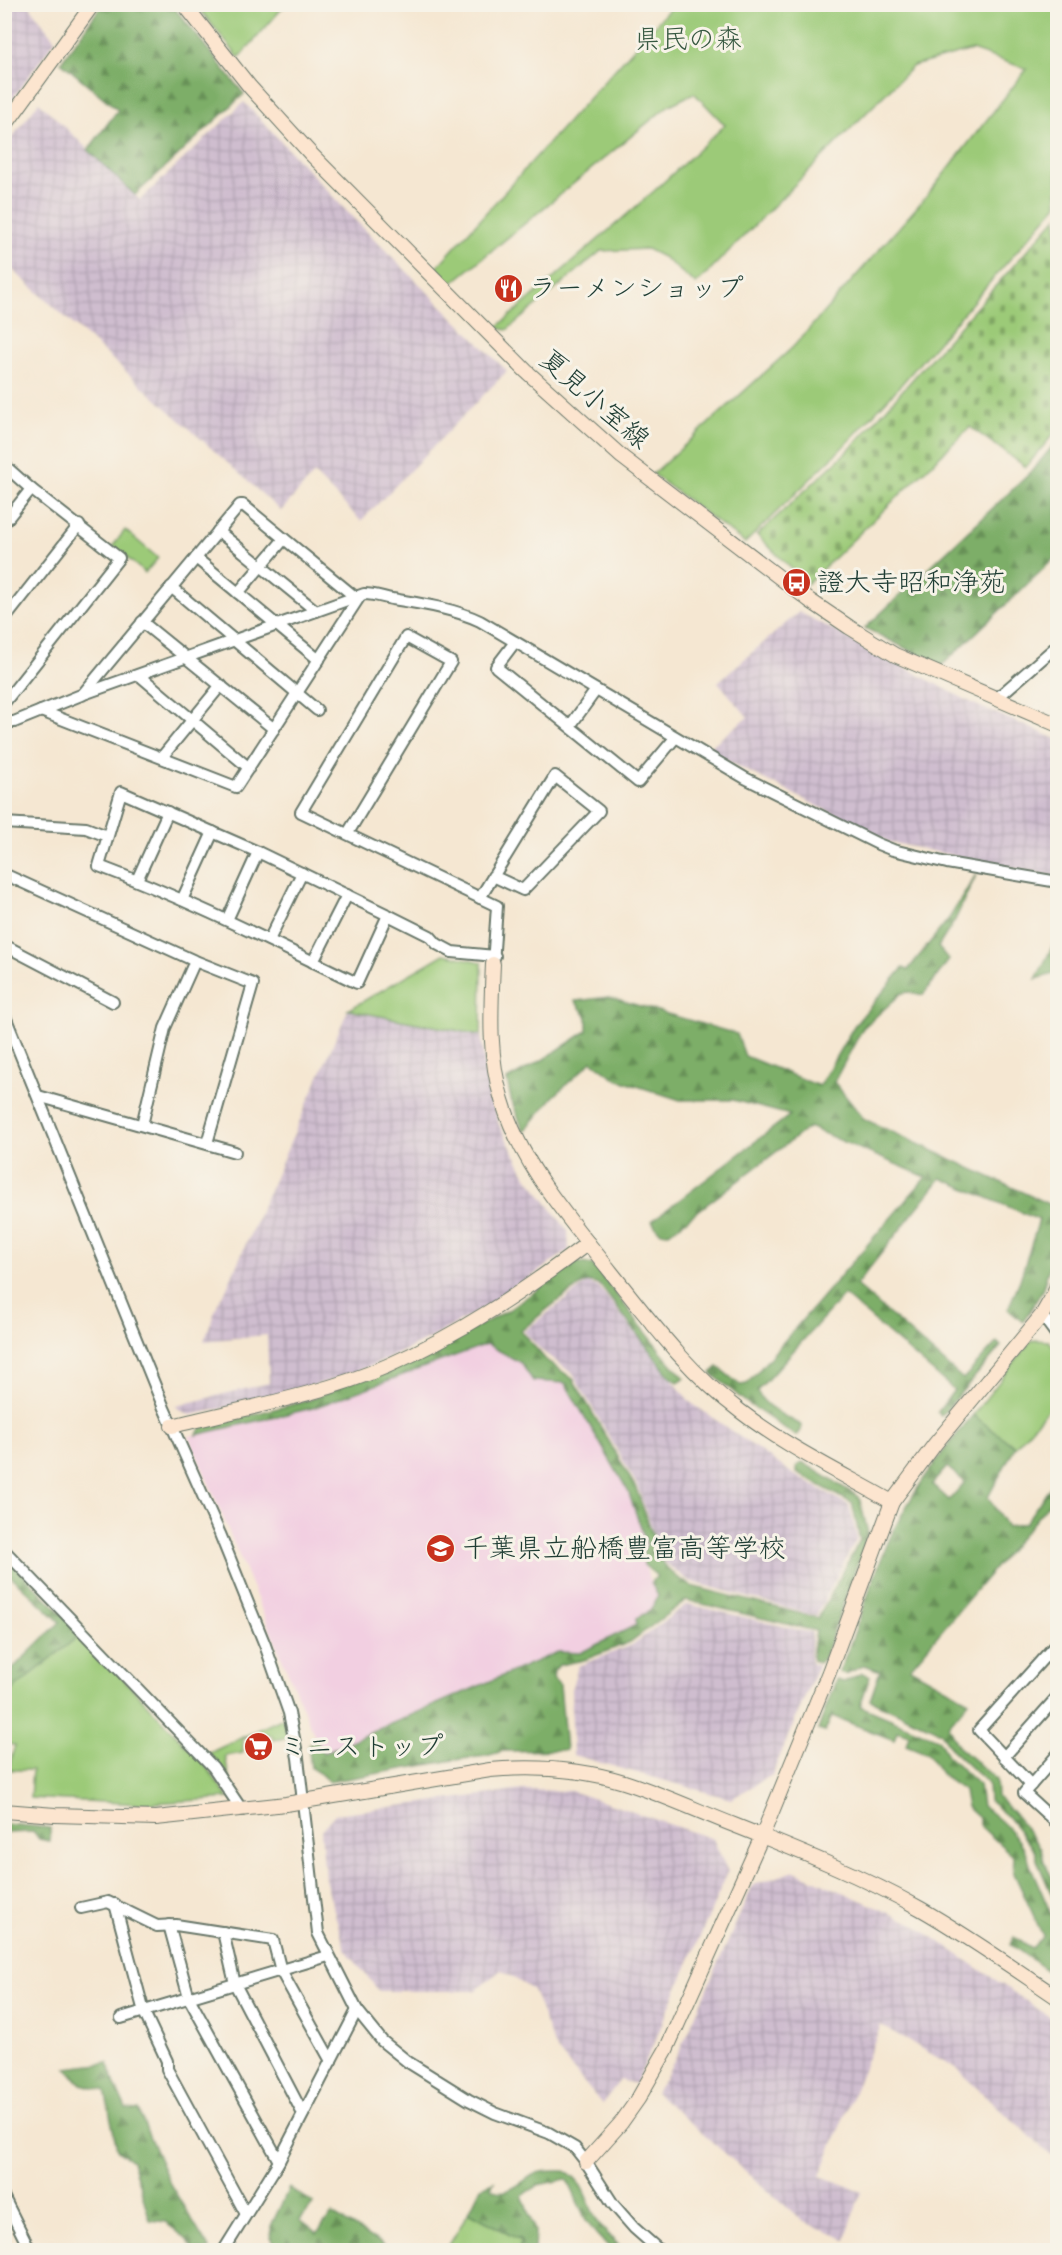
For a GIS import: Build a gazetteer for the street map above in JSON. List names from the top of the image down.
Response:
{
  "streets": {
    "street": ["夏見小室線"]
  },
  "parks": ["県民の森"],
  "places": {
    "restaurant": ["ラーメンショップ"],
    "bus stop": ["證大寺昭和浄苑"],
    "school or university": ["千葉県立船橋豊富高等学校"],
    "supermarket": ["ミニストップ"]
  }
}
